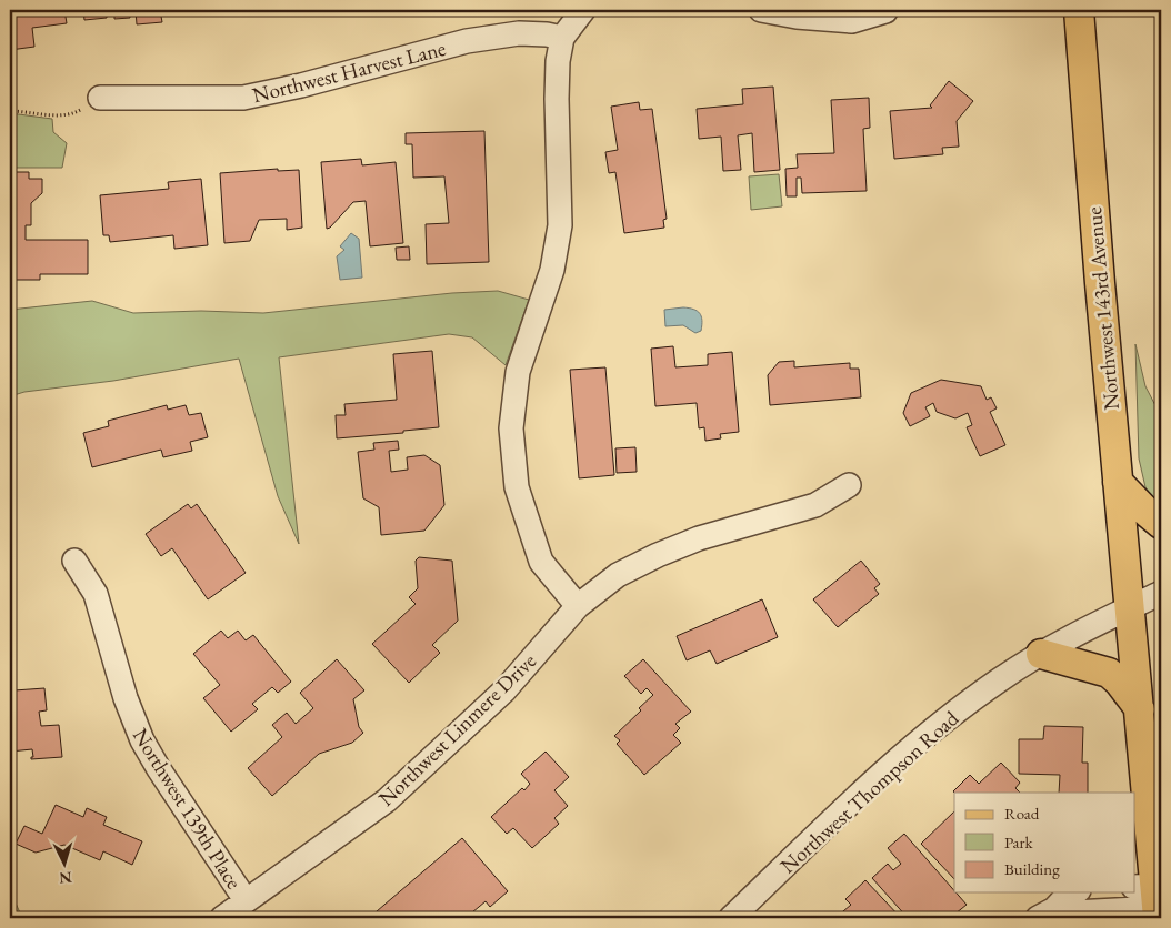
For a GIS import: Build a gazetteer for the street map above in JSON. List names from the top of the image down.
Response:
{
  "streets": {
    "main road": ["Northwest 143rd Avenue"],
    "street": [
      "Northwest Harvest Lane",
      "Northwest Linmere Drive",
      "Northwest Thompson Road",
      "Northwest 139th Place"
    ]
  },
  "crossings": [
    ["Northwest 143rd Avenue", "Northwest Thompson Road"],
    ["Northwest Linmere Drive", "Northwest 139th Place"]
  ],
  "legend": ["Road", "Park", "Building"],
  "north": "bottom"
}
